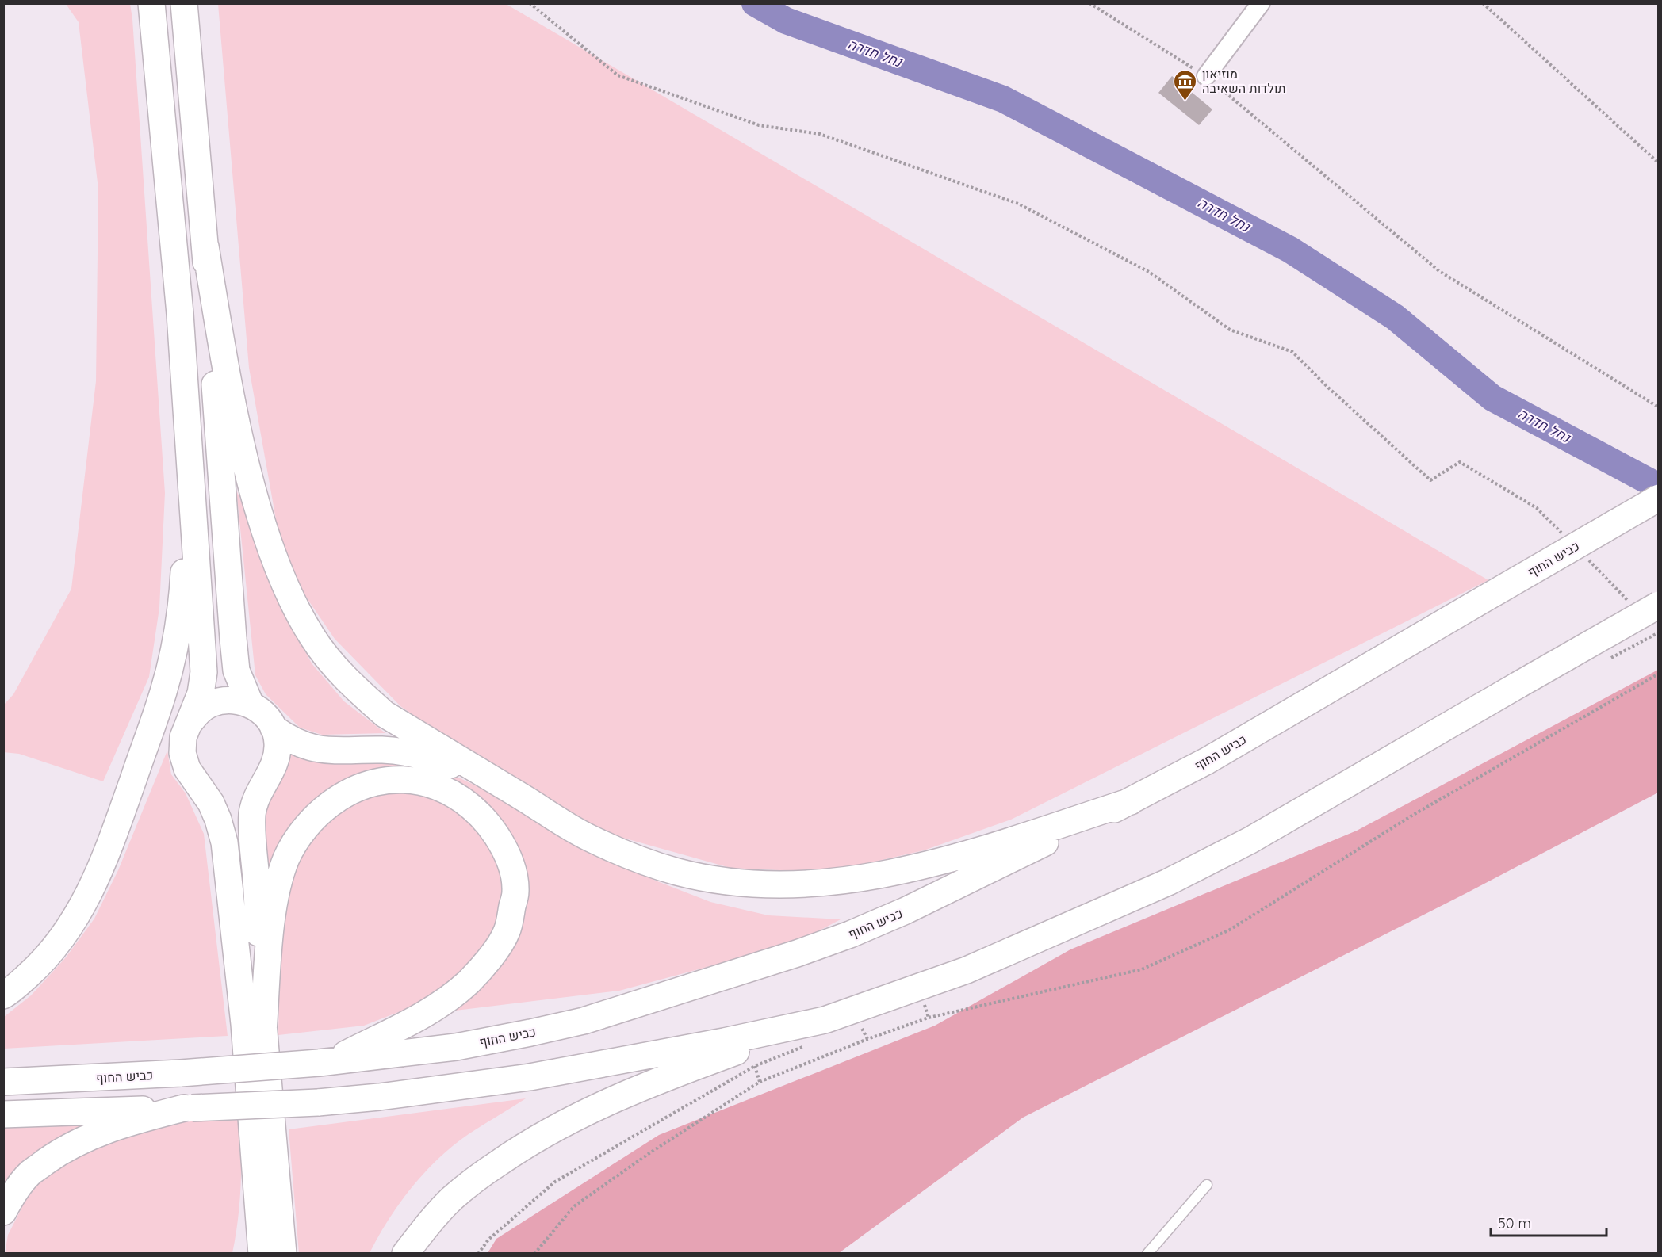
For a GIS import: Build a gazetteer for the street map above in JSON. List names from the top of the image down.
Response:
{
  "streets": {
    "highway": ["כביש החוף"]
  },
  "water": ["נחל חדרה"],
  "places": {
    "museum": ["מוזיאון תולדות השאיבה"]
  },
  "scale_bar": "50 m"
}
